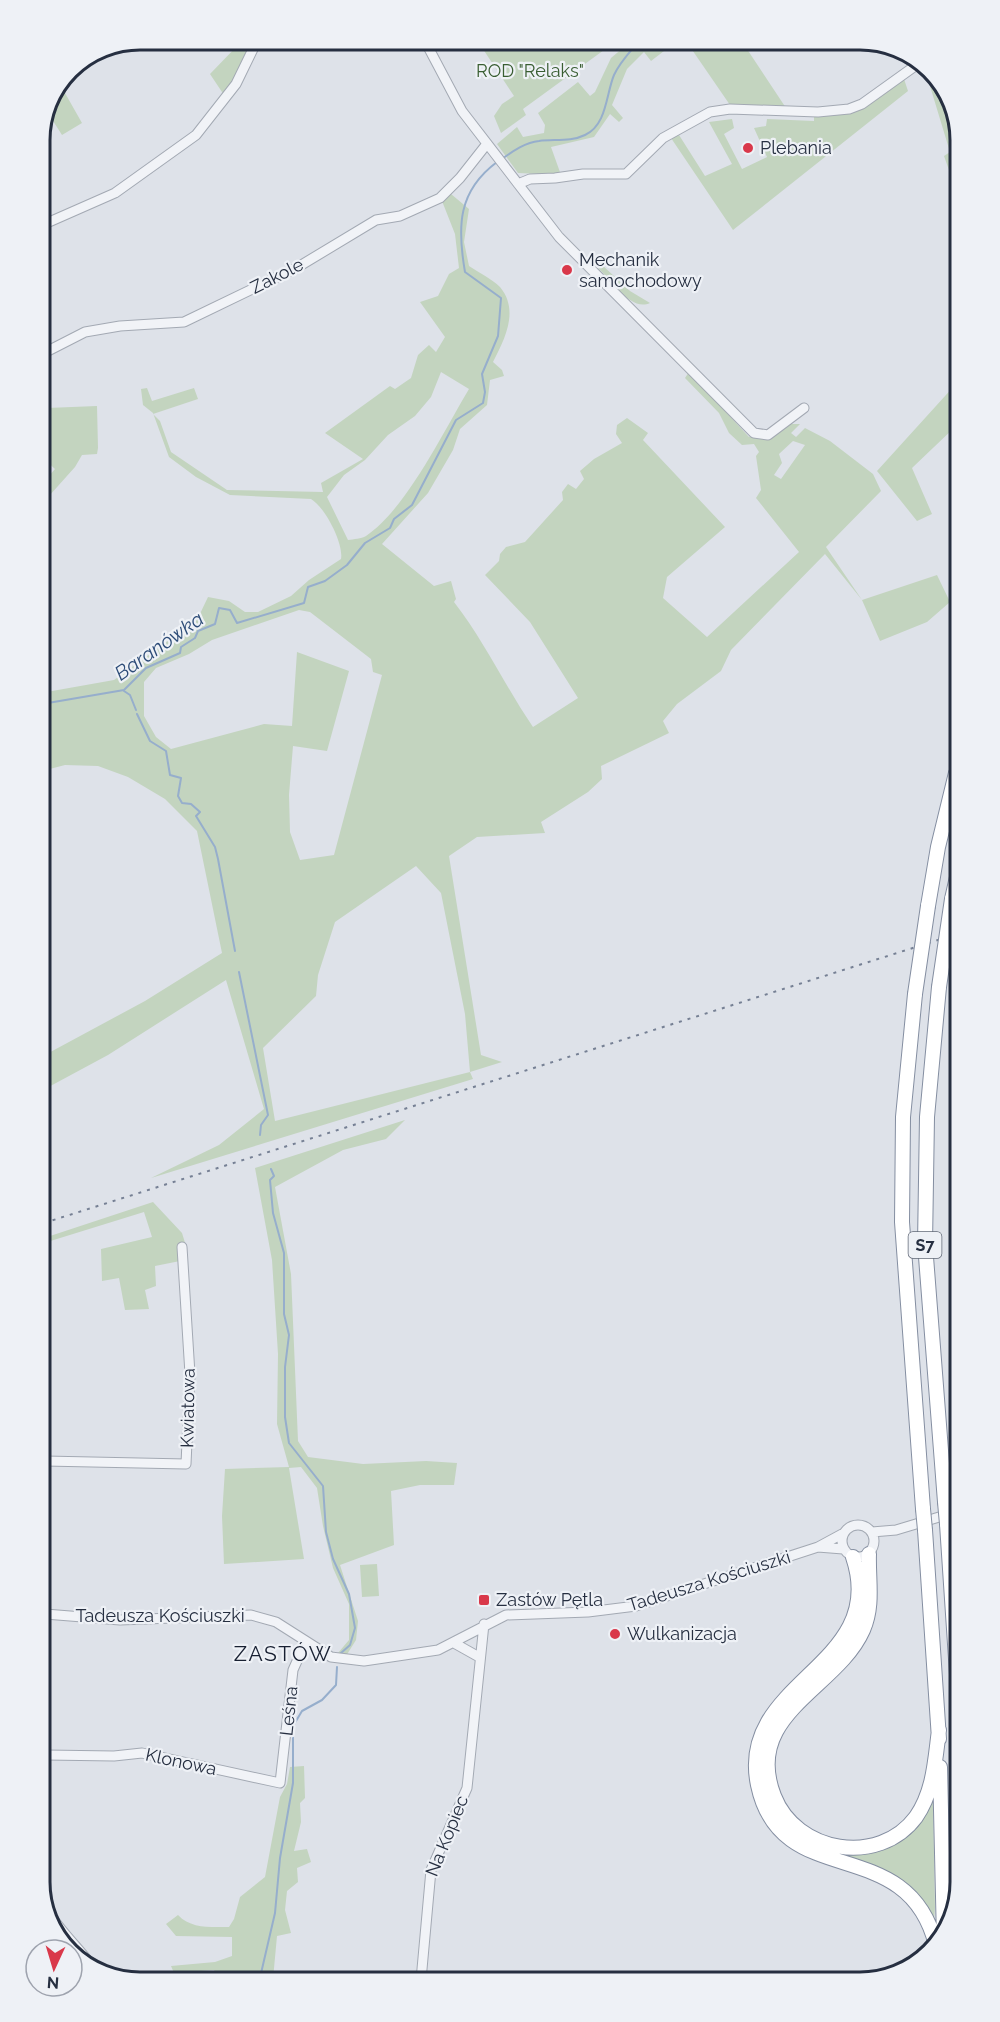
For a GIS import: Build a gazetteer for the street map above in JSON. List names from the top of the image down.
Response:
{
  "streets": {
    "highway": ["S7"],
    "street": [
      "Zakole",
      "Kwiatowa",
      "Tadeusza Kościuszki",
      "Leśna",
      "Klonowa",
      "Na Kopiec"
    ]
  },
  "crossings": [
    ["Tadeusza Kościuszki", "Leśna"],
    ["Tadeusza Kościuszki", "Na Kopiec"],
    ["Leśna", "Klonowa"]
  ],
  "districts": ["ZASTÓW"],
  "water": ["Baranówka"],
  "parks": ["ROD \"Relaks\""],
  "places": {
    "other": ["Plebania", "Mechanik samochodowy", "Wulkanizacja"],
    "transit": ["Zastów Pętla"]
  },
  "north": "bottom"
}
